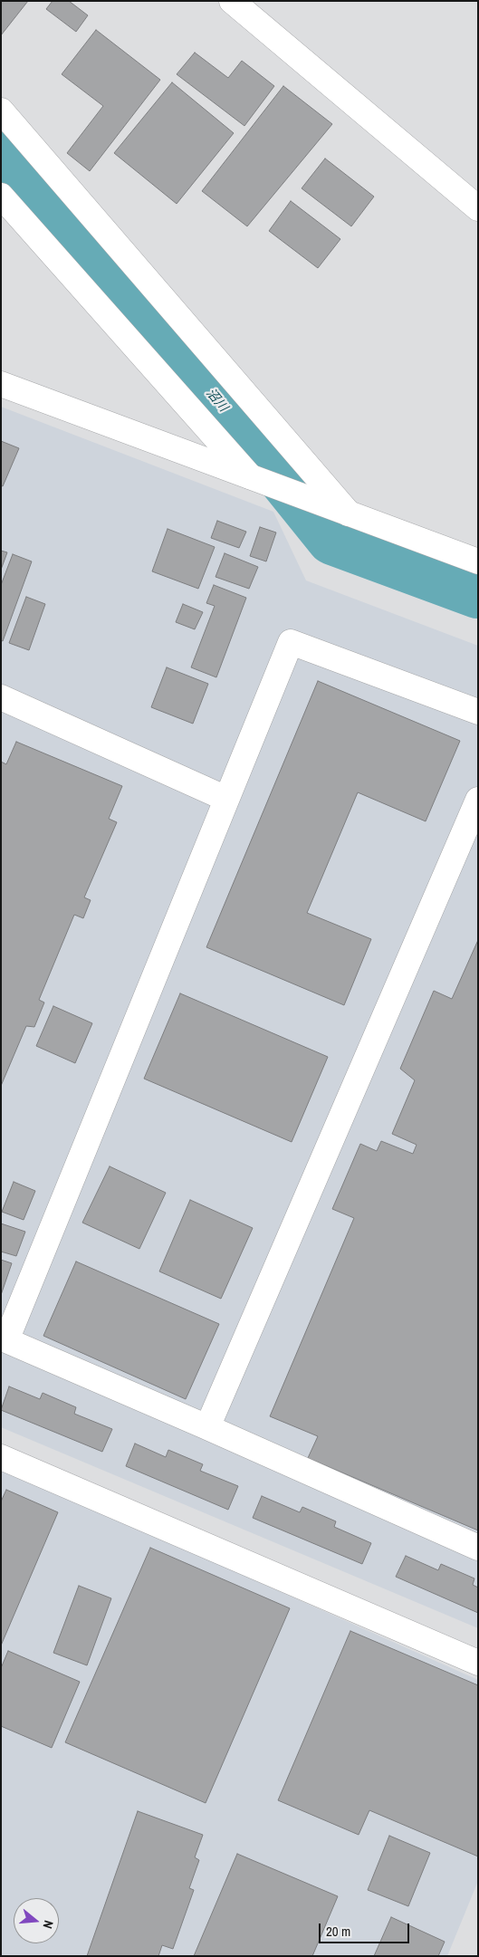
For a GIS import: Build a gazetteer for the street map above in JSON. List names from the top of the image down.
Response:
{
  "water": ["沼川"],
  "scale_bar": "20 m",
  "north": "right"
}
